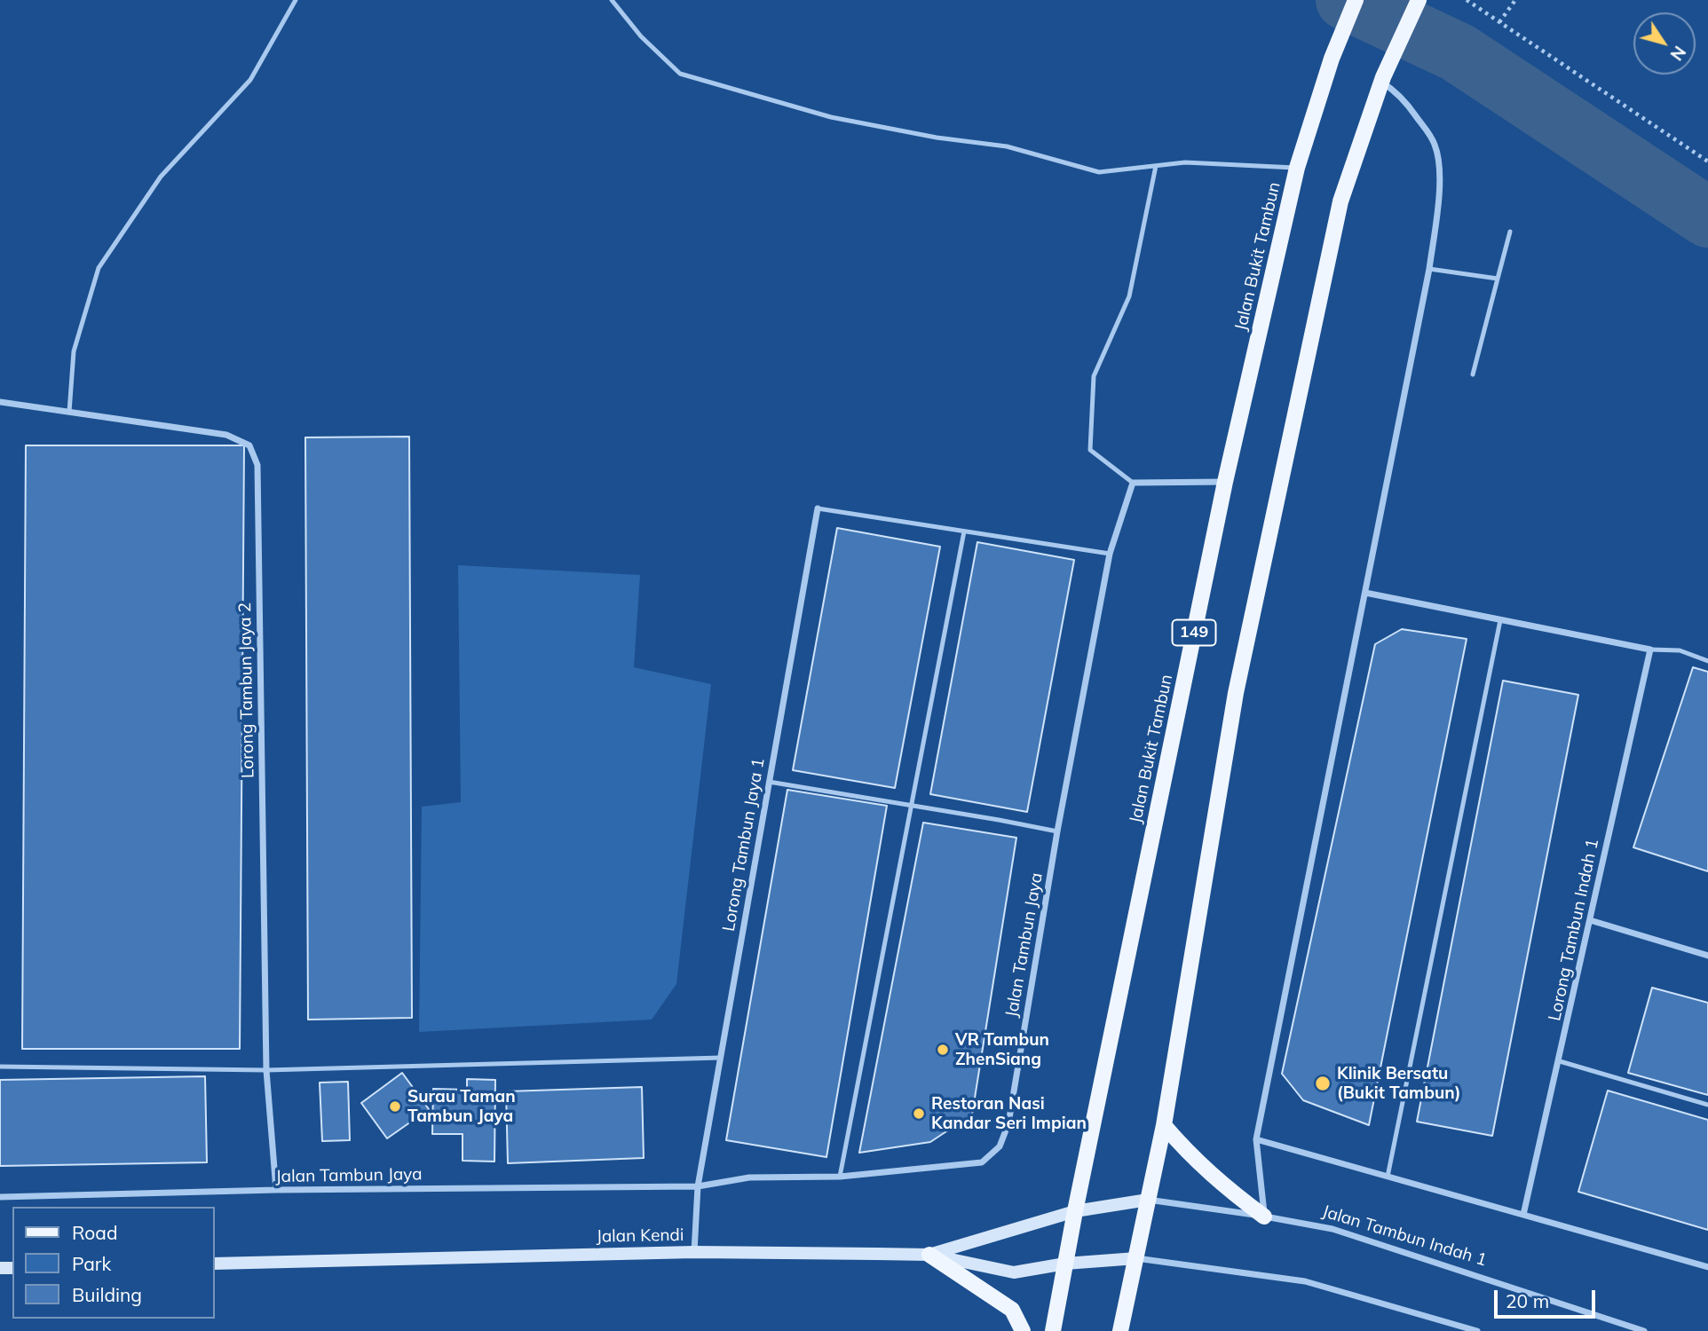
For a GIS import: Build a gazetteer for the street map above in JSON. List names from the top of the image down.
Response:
{
  "streets": {
    "main road": ["Jalan Bukit Tambun", "149"],
    "street": [
      "Lorong Tambun Jaya 2",
      "Lorong Tambun Jaya 1",
      "Lorong Tambun Indah 1",
      "Jalan Tambun Jaya",
      "Jalan Kendi",
      "Jalan Tambun Indah 1"
    ]
  },
  "crossings": [
    ["Jalan Bukit Tambun", "Jalan Kendi"],
    ["Jalan Bukit Tambun", "Jalan Tambun Indah 1"],
    ["Lorong Tambun Jaya 2", "Jalan Tambun Jaya"],
    ["Lorong Tambun Jaya 1", "Jalan Tambun Jaya"],
    ["Jalan Kendi", "Jalan Tambun Indah 1"]
  ],
  "places": [
    "VR Tambun ZhenSiang",
    "Klinik Bersatu (Bukit Tambun)",
    "Surau Taman Tambun Jaya",
    "Restoran Nasi Kandar Seri Impian"
  ],
  "legend": ["Road", "Park", "Building"],
  "scale_bar": "20 m",
  "north": "bottom right"
}
